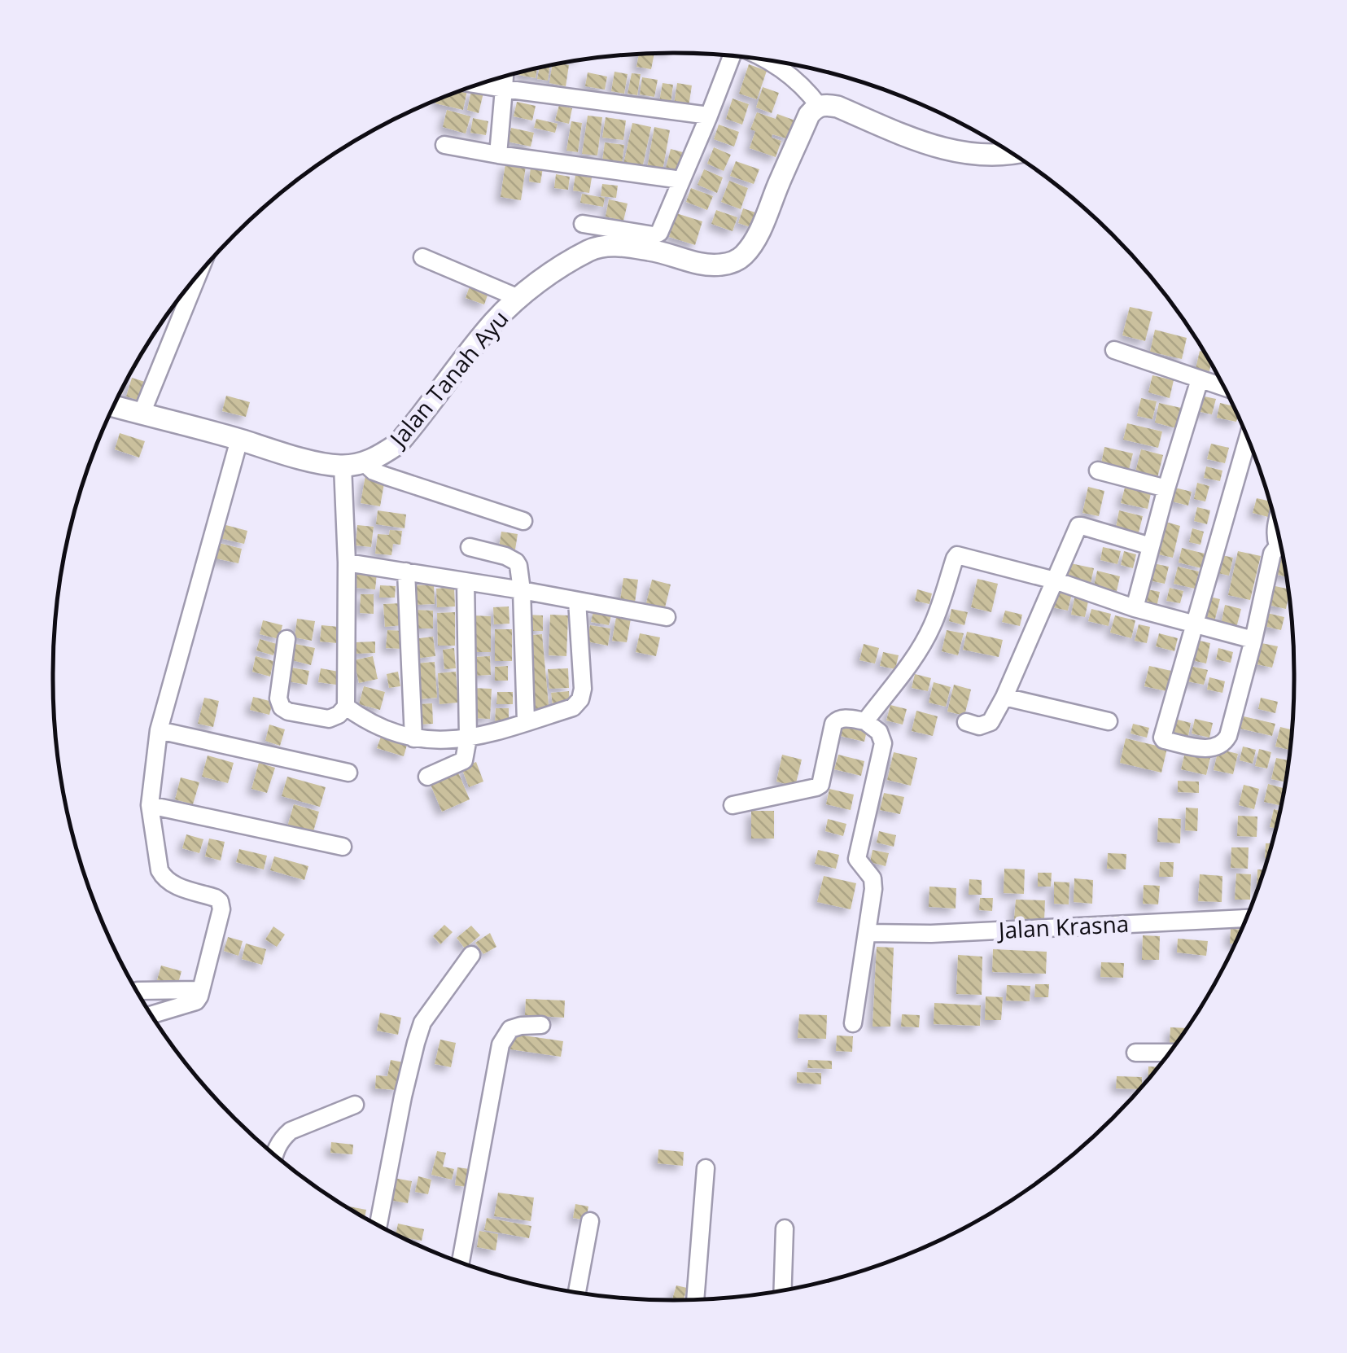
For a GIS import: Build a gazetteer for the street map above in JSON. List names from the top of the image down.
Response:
{
  "streets": {
    "street": ["Jalan Tanah Ayu", "Jalan Krasna"]
  }
}
